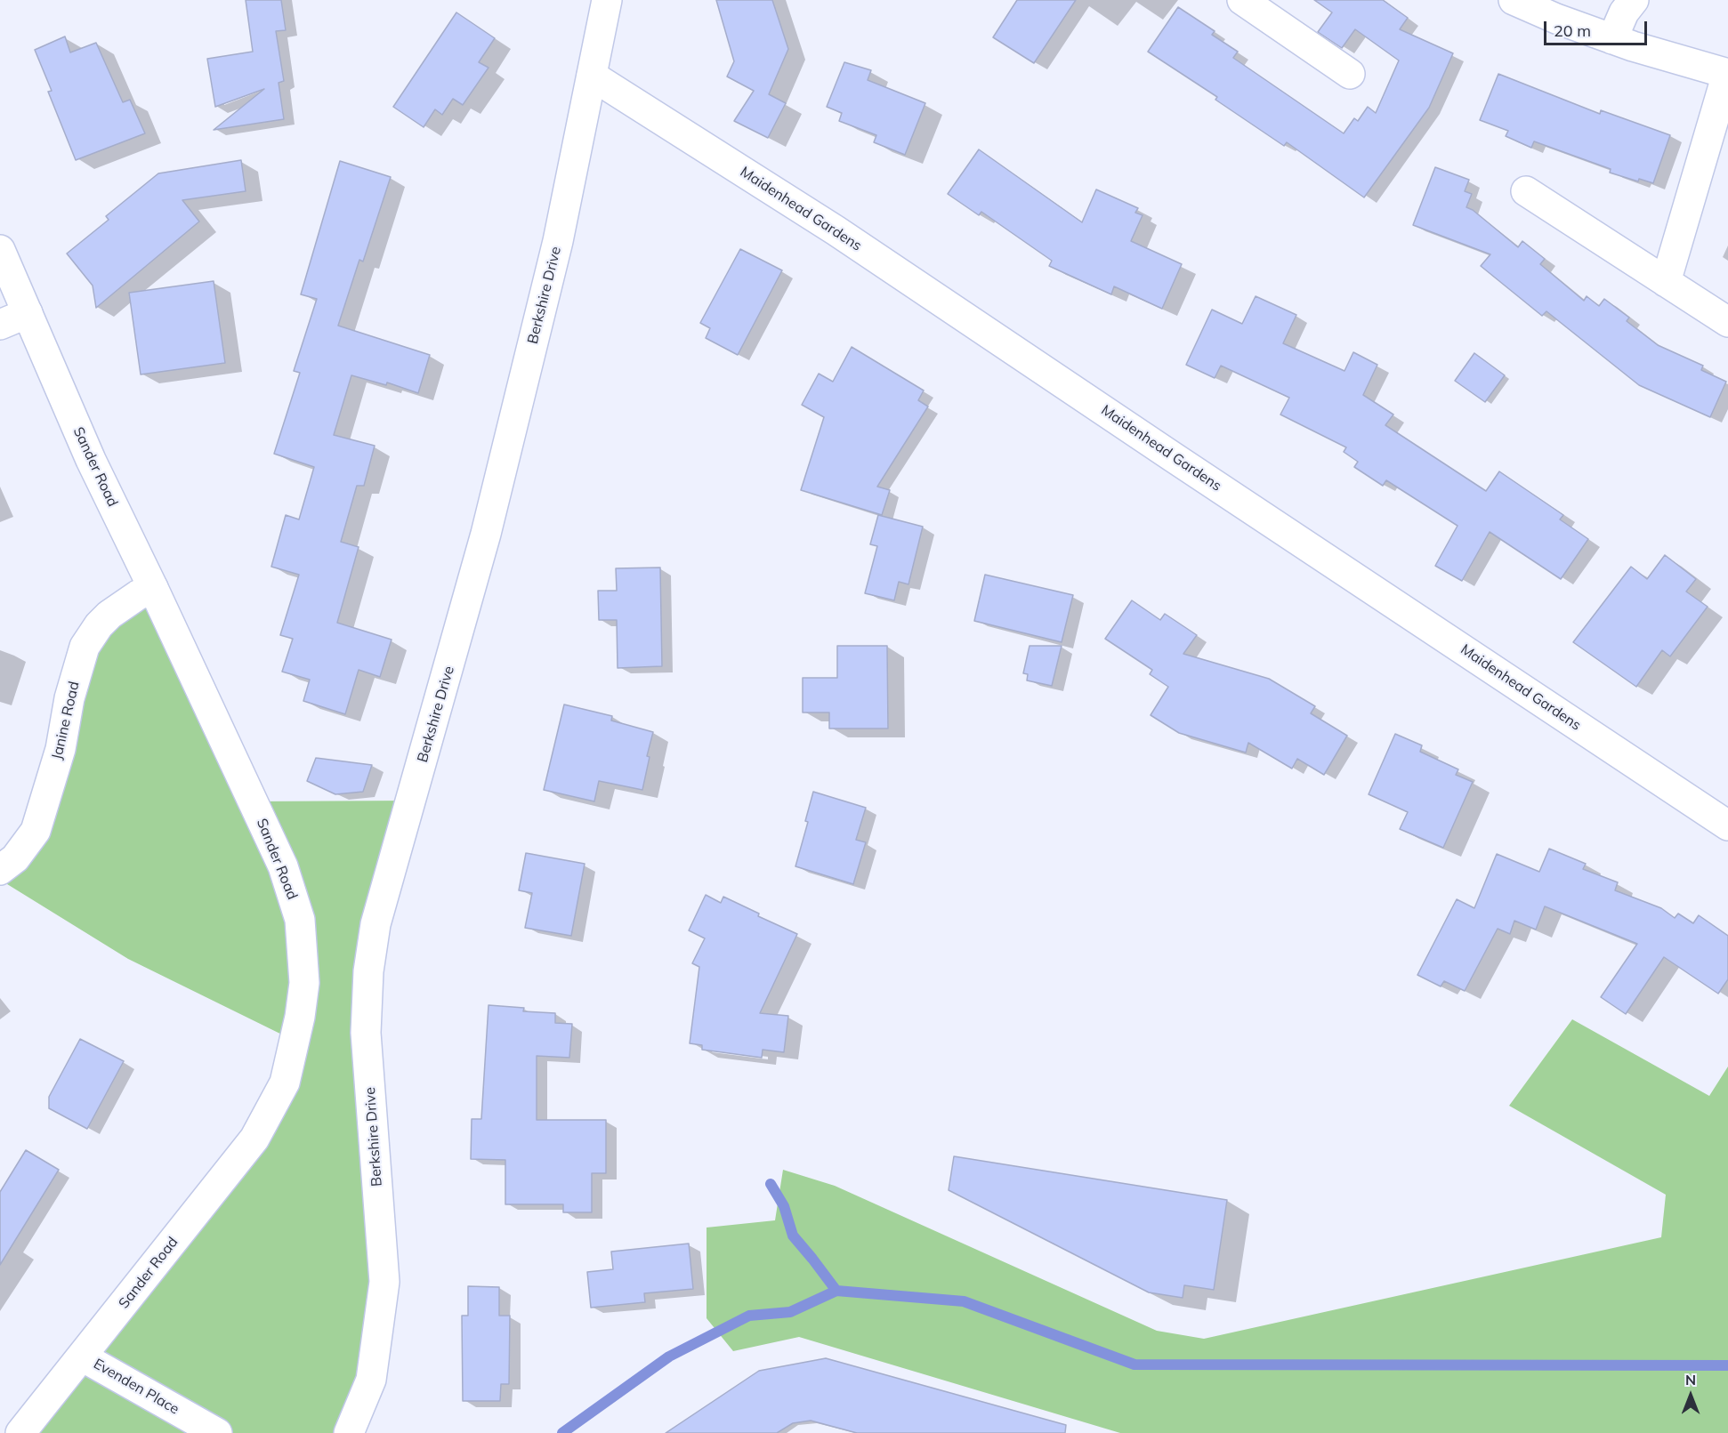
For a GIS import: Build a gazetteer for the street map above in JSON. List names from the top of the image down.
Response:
{
  "streets": {
    "street": [
      "Maidenhead Gardens",
      "Berkshire Drive",
      "Sander Road",
      "Janine Road",
      "Evenden Place"
    ]
  },
  "crossings": [
    ["Maidenhead Gardens", "Berkshire Drive"],
    ["Sander Road", "Janine Road"],
    ["Sander Road", "Evenden Place"]
  ],
  "scale_bar": "20 m",
  "north": "top"
}
